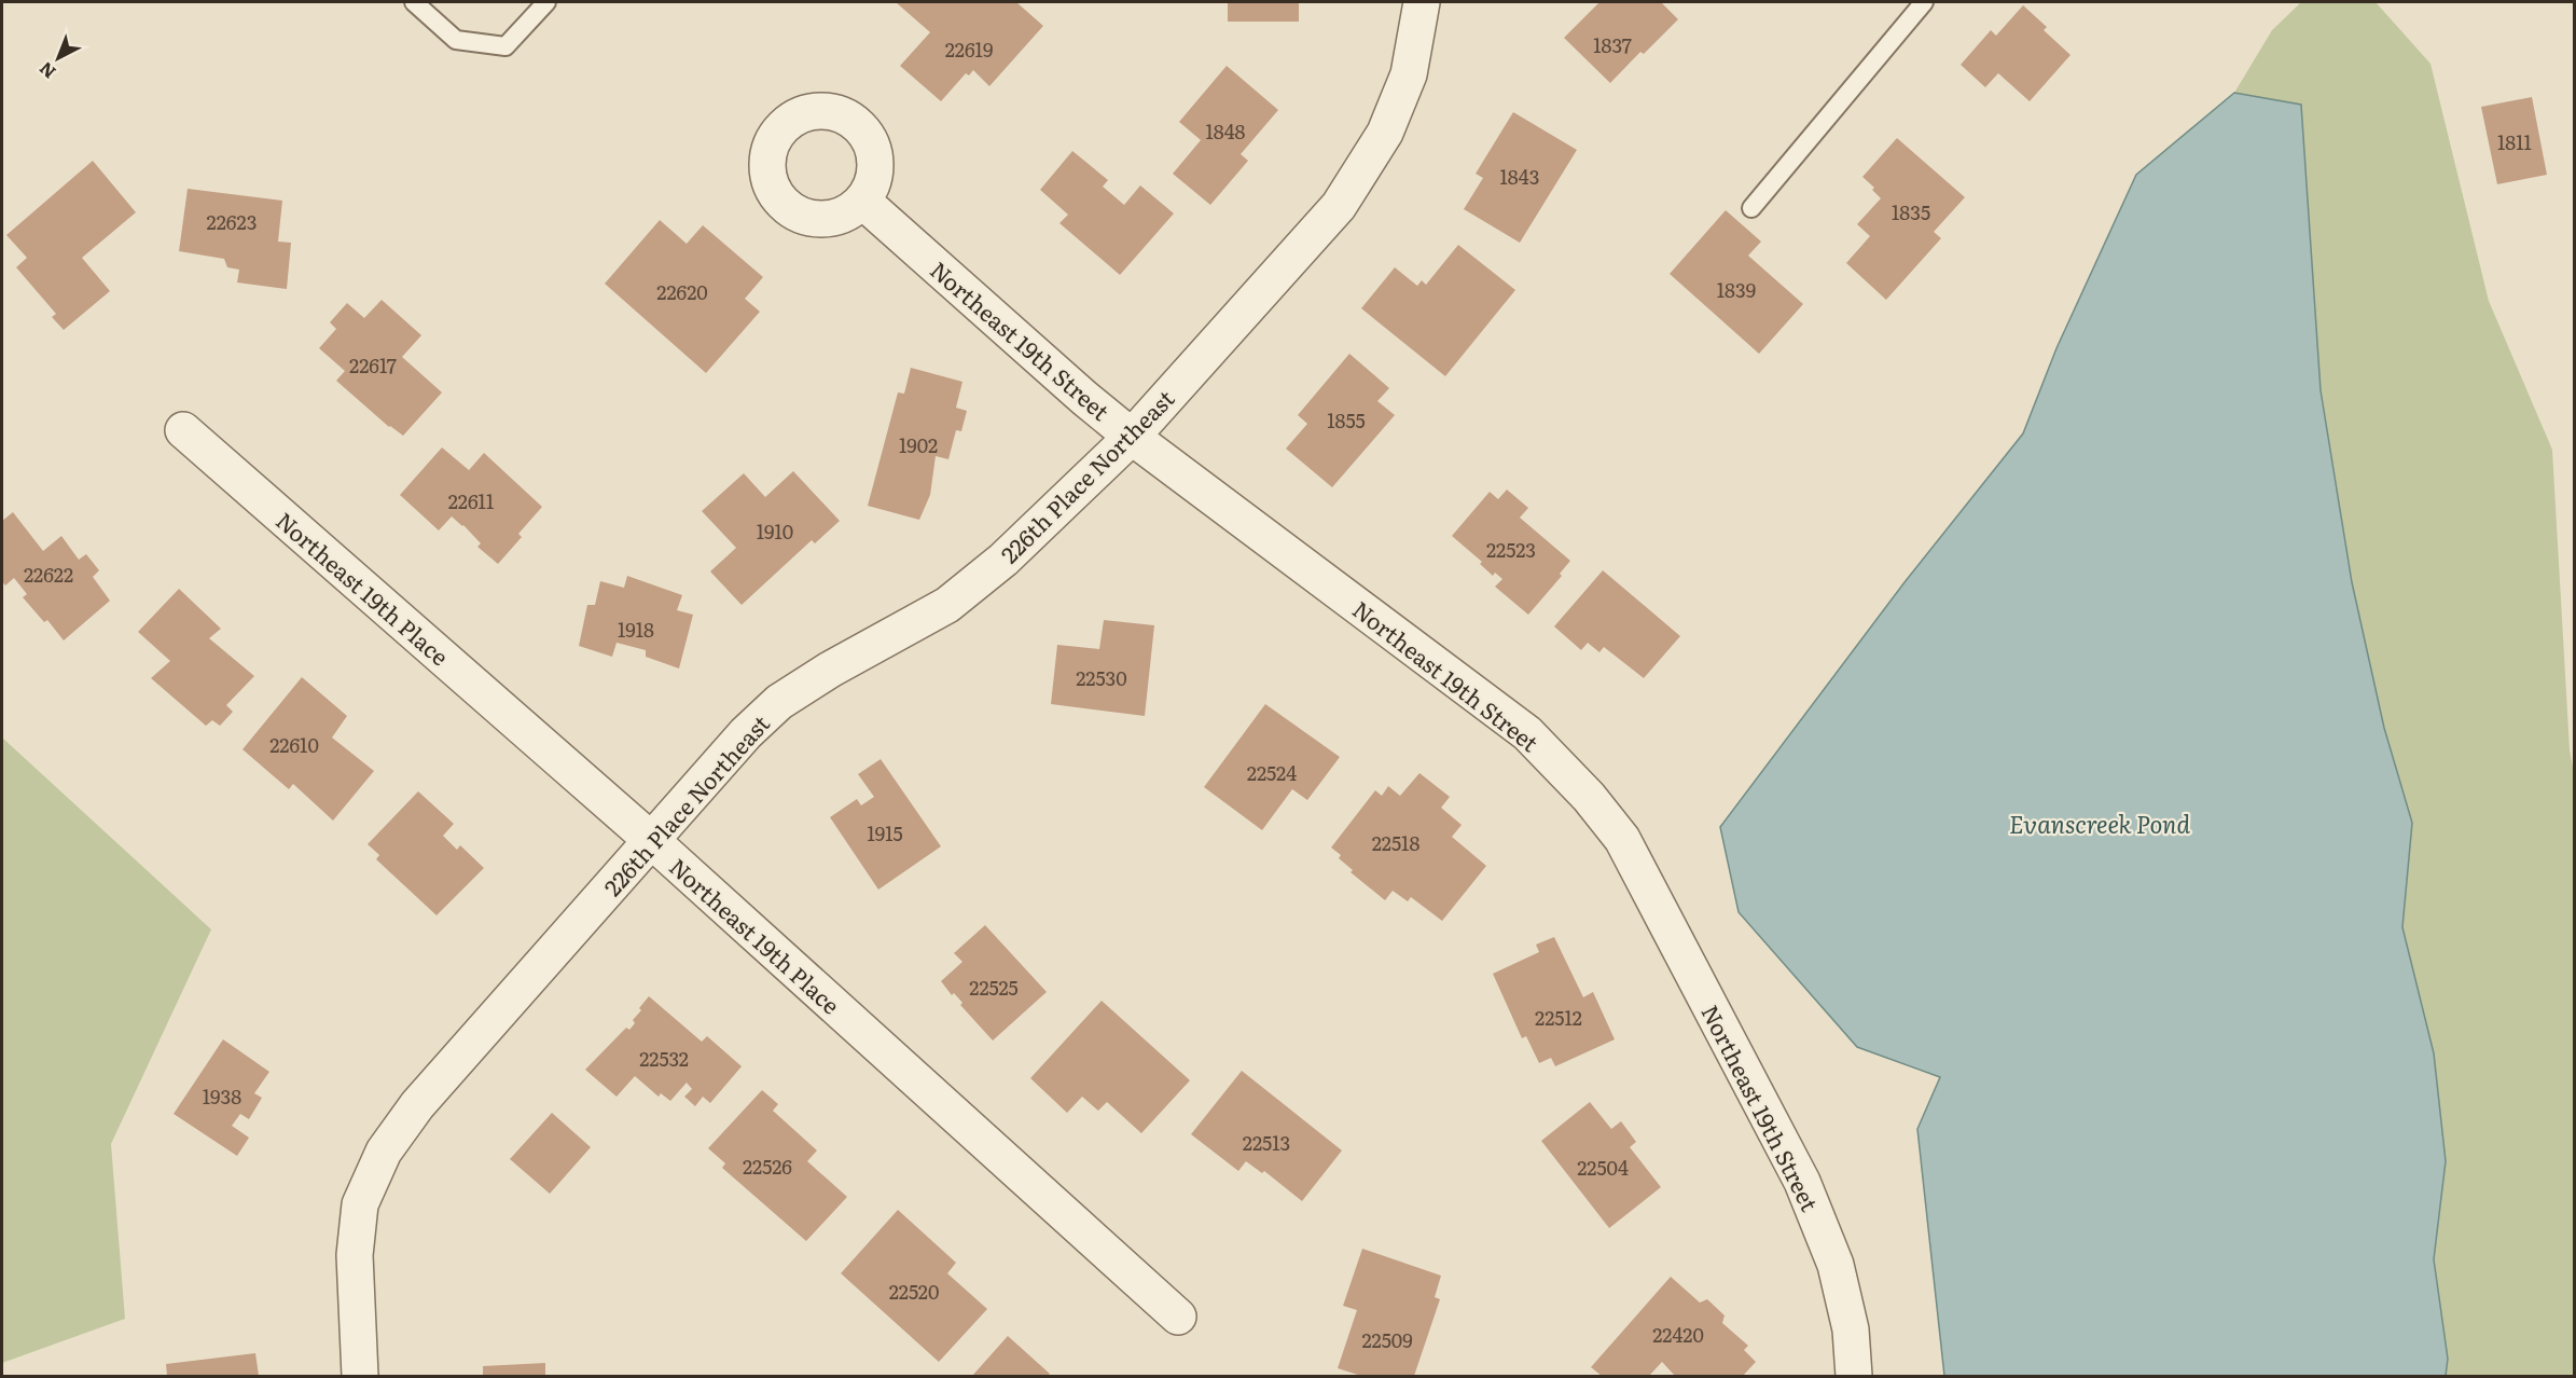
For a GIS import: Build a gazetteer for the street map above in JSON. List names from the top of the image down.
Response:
{
  "streets": {
    "street": ["Northeast 19th Street", "226th Place Northeast", "Northeast 19th Place"]
  },
  "crossings": [
    ["Northeast 19th Street", "226th Place Northeast"],
    ["226th Place Northeast", "Northeast 19th Place"]
  ],
  "water": ["Evanscreek Pond"],
  "house_numbers": [
    "1837",
    "22619",
    "1848",
    "1811",
    "1843",
    "1835",
    "22623",
    "1839",
    "22620",
    "22617",
    "1855",
    "1902",
    "22611",
    "1910",
    "22523",
    "22622",
    "1918",
    "22530",
    "22610",
    "22524",
    "1915",
    "22518",
    "22525",
    "22512",
    "22532",
    "1938",
    "22513",
    "22526",
    "22504",
    "22520",
    "22420",
    "22509"
  ],
  "north": "bottom left"
}
